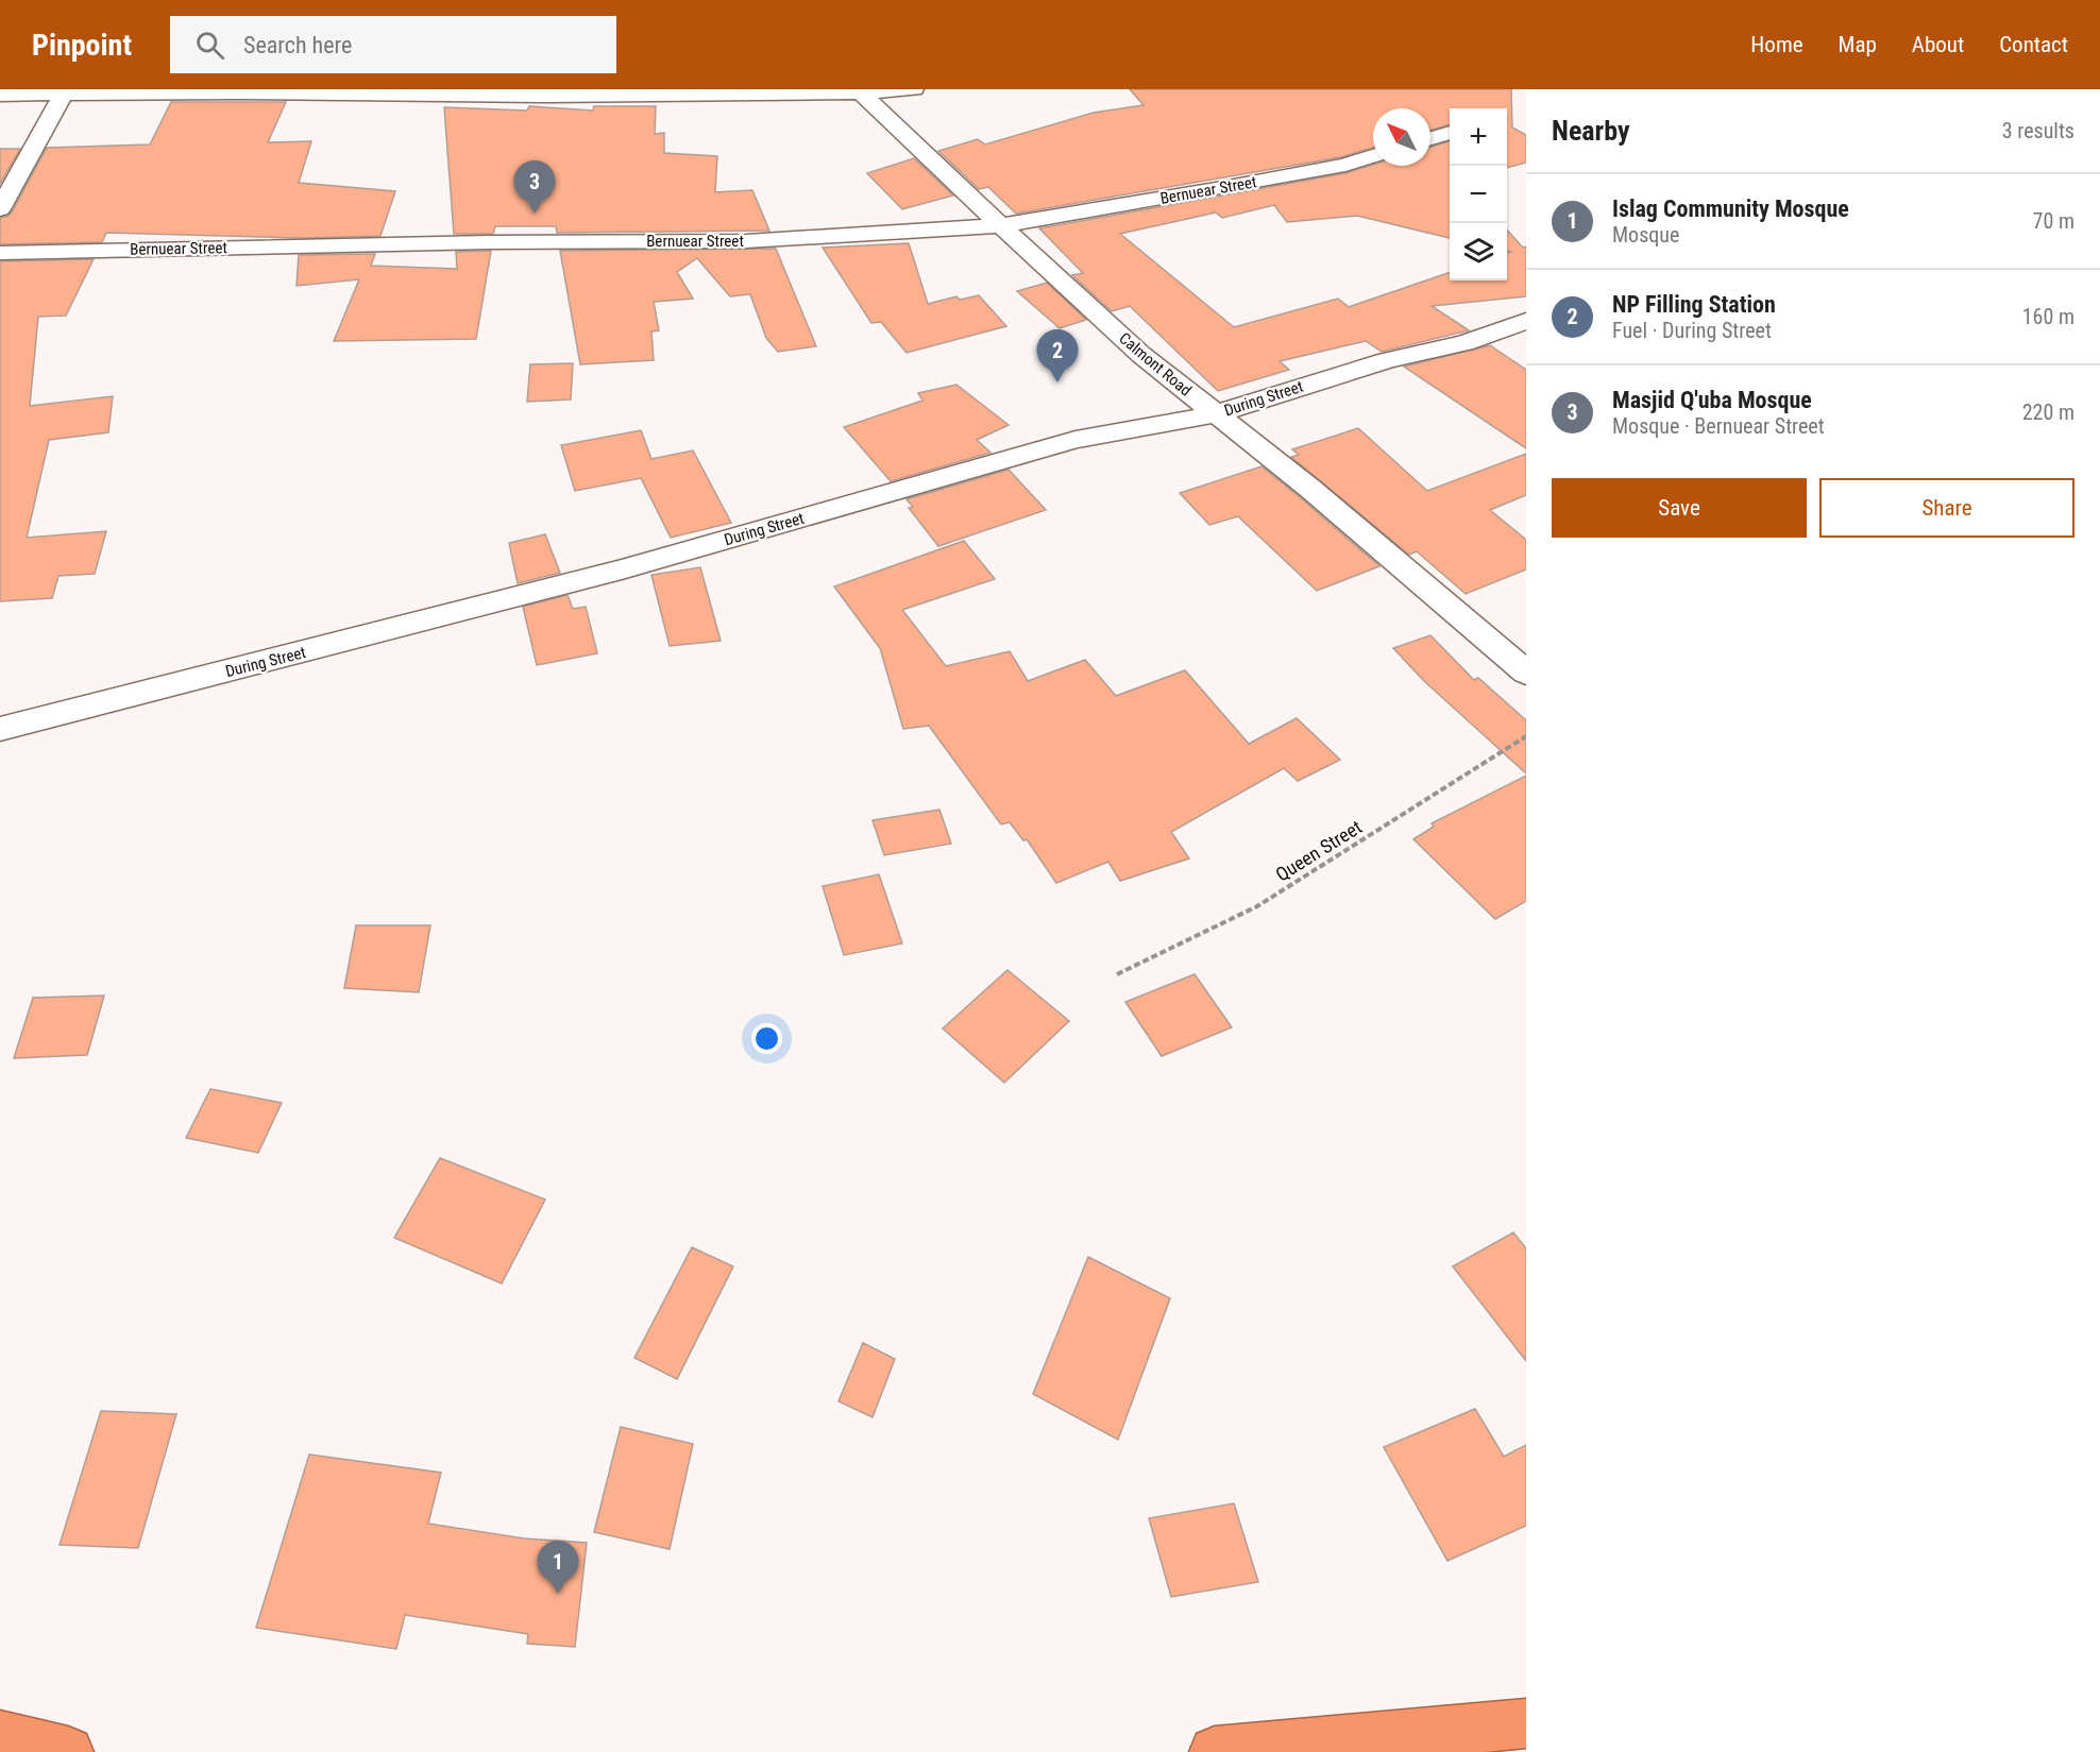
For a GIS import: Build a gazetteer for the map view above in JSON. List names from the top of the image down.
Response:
{
  "streets": {
    "street": ["Bernuear Street", "Calmont Road", "During Street"],
    "path": ["Queen Street"]
  },
  "crossings": [
    ["Bernuear Street", "Calmont Road"],
    ["Calmont Road", "During Street"]
  ],
  "north": "top left",
  "page": {
    "header": "Pinpoint",
    "search": "Search here",
    "nav": [
      "Home",
      "Map",
      "About",
      "Contact"
    ],
    "heading": ["Nearby", "3 results"],
    "map_buttons": ["+", "−"],
    "pins": ["3", "2", "1"],
    "list": [
      {
        "mark": "1",
        "name": "Islag Community Mosque",
        "note": "Mosque",
        "value": "70 m"
      },
      {
        "mark": "2",
        "name": "NP Filling Station",
        "note": "Fuel · During Street",
        "value": "160 m"
      },
      {
        "mark": "3",
        "name": "Masjid Q'uba Mosque",
        "note": "Mosque · Bernuear Street",
        "value": "220 m"
      }
    ],
    "buttons": ["Save", "Share"]
  }
}
